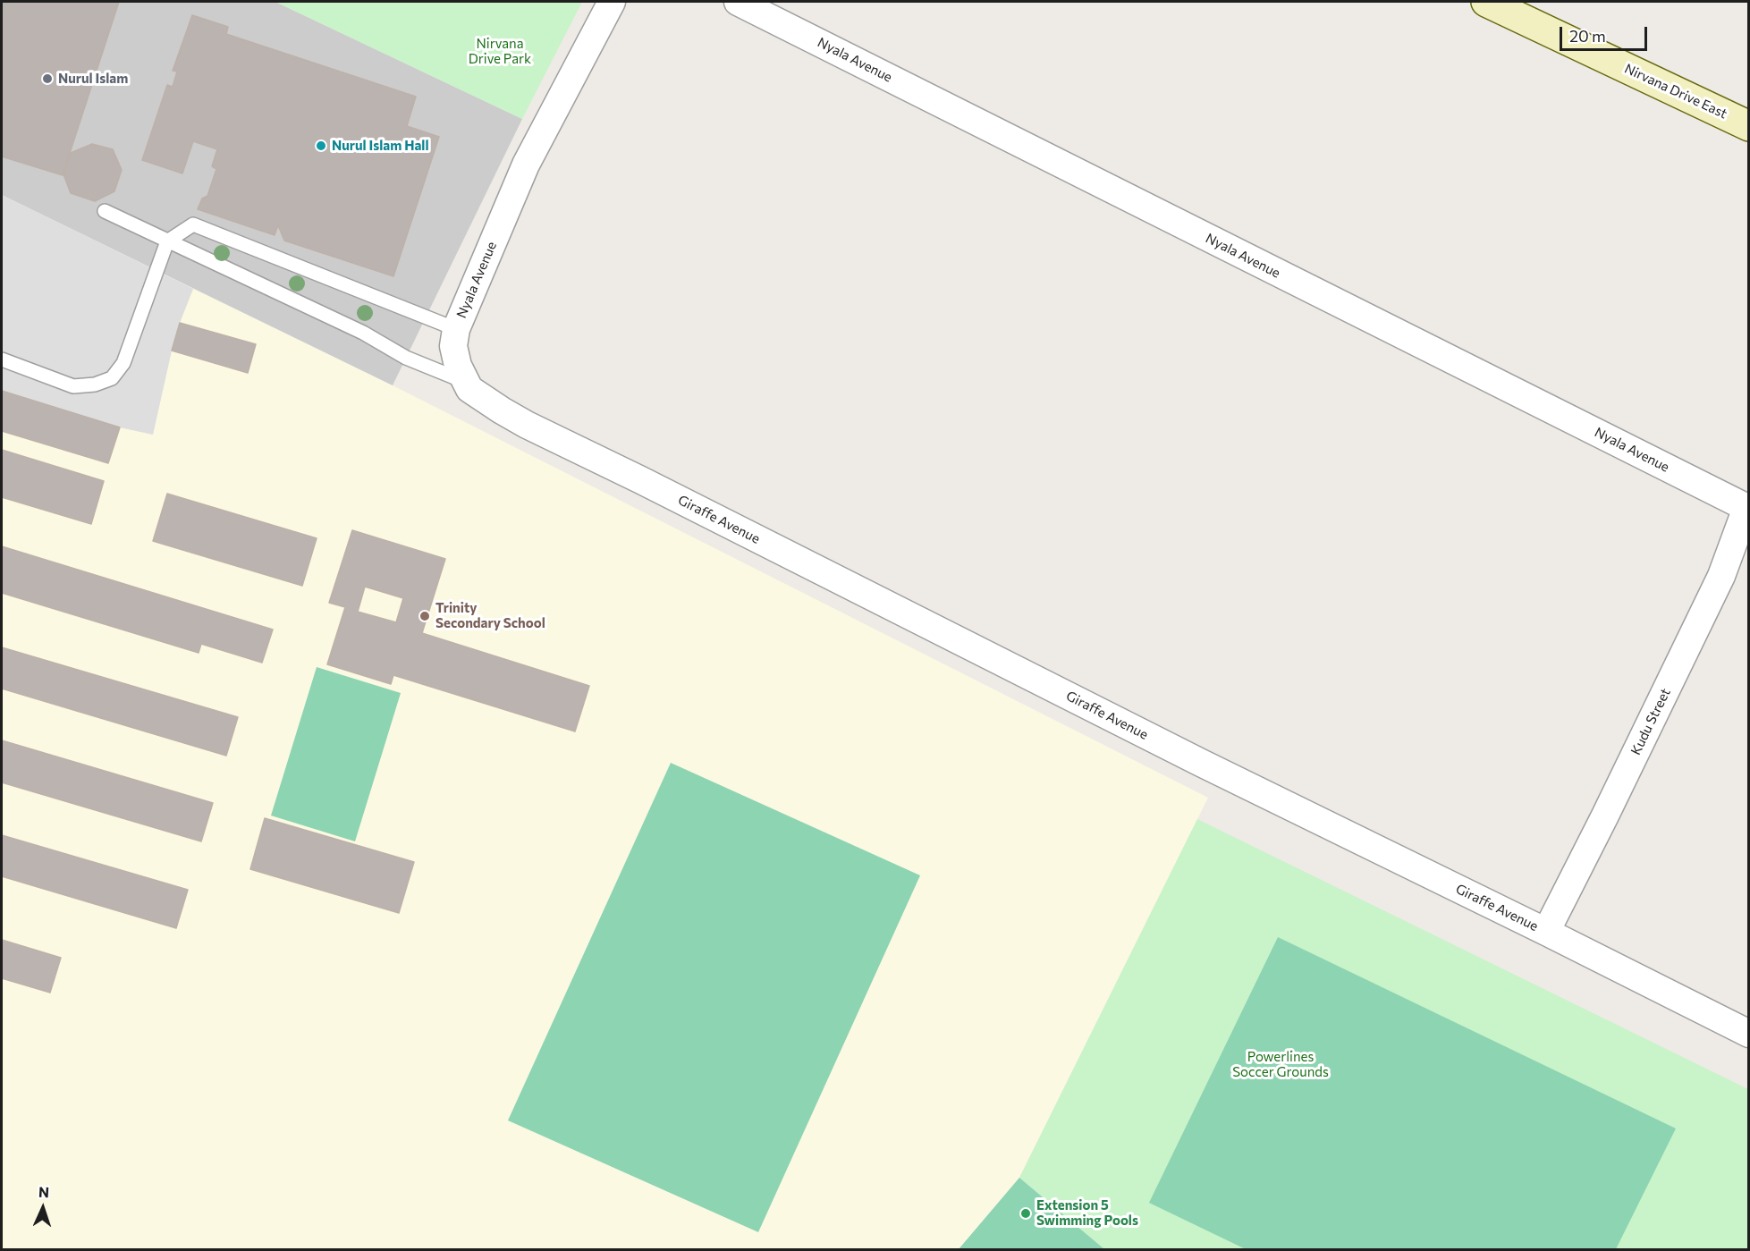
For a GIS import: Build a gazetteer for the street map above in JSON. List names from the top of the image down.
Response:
{
  "streets": {
    "main road": ["Nirvana Drive East"],
    "street": ["Nyala Avenue", "Giraffe Avenue", "Kudu Street"]
  },
  "crossings": [
    ["Nyala Avenue", "Giraffe Avenue"],
    ["Nyala Avenue", "Kudu Street"],
    ["Giraffe Avenue", "Kudu Street"]
  ],
  "parks": ["Nirvana Drive Park", "Powerlines Soccer Grounds"],
  "places": [
    "Nurul Islam",
    "Nurul Islam Hall",
    "Trinity Secondary School",
    "Extension 5 Swimming Pools"
  ],
  "scale_bar": "20 m",
  "north": "top"
}
